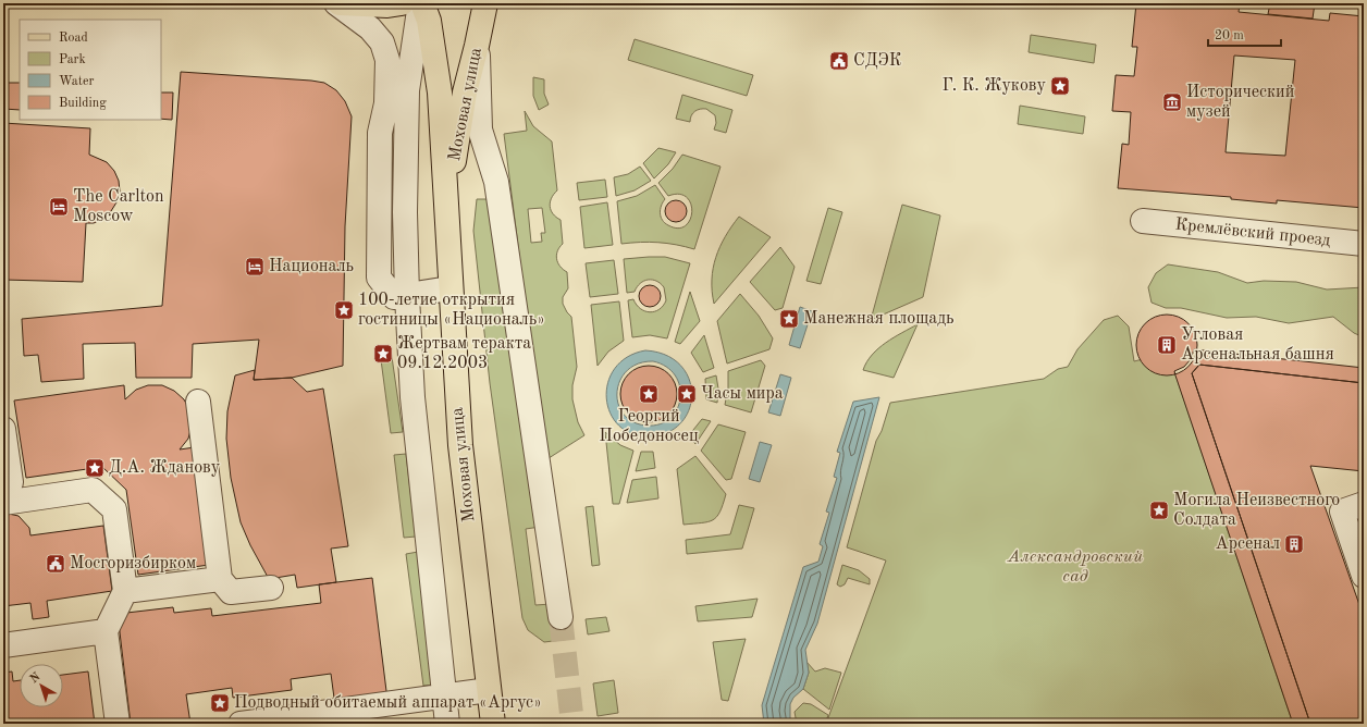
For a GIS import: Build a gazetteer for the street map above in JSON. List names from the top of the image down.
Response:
{
  "streets": {
    "main road": ["Моховая улица"],
    "street": ["Кремлёвский проезд"]
  },
  "parks": ["Александровский сад"],
  "places": {
    "public building": ["СДЭК", "Мосгоризбирком"],
    "place": [
      "Г. К. Жукову",
      "100-летие открытия гостиницы «Националь»",
      "Манежная площадь",
      "Жертвам теракта 09.12.2003",
      "Георгий Победоносец",
      "Часы мира",
      "Д.А. Жданову",
      "Могила Неизвестного Солдата",
      "Подводный обитаемый аппарат «Аргус»"
    ],
    "museum": ["Исторический музей"],
    "hotel": ["The Carlton Moscow", "Националь"],
    "building": ["Угловая Арсенальная башня", "Арсенал"]
  },
  "legend": [
    "Road",
    "Park",
    "Water",
    "Building"
  ],
  "scale_bar": "20 m",
  "north": "top left"
}
